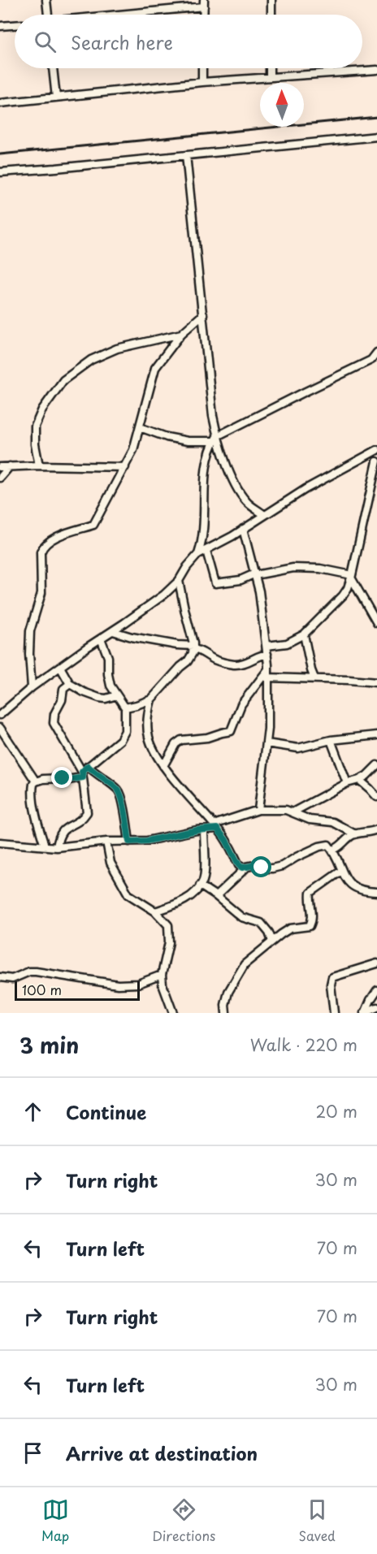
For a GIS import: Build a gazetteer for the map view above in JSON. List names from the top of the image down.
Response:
{
  "scale_bar": "100 m",
  "north": "top",
  "page": {
    "search": "Search here",
    "scale": "100 m",
    "heading": ["3 min", "Walk · 220 m"],
    "list": [
      ["Continue", "20 m"],
      ["Turn right", "30 m"],
      ["Turn left", "70 m"],
      ["Turn right", "70 m"],
      ["Turn left", "30 m"],
      "Arrive at destination"
    ],
    "nav": ["Map", "Directions", "Saved"]
  }
}
